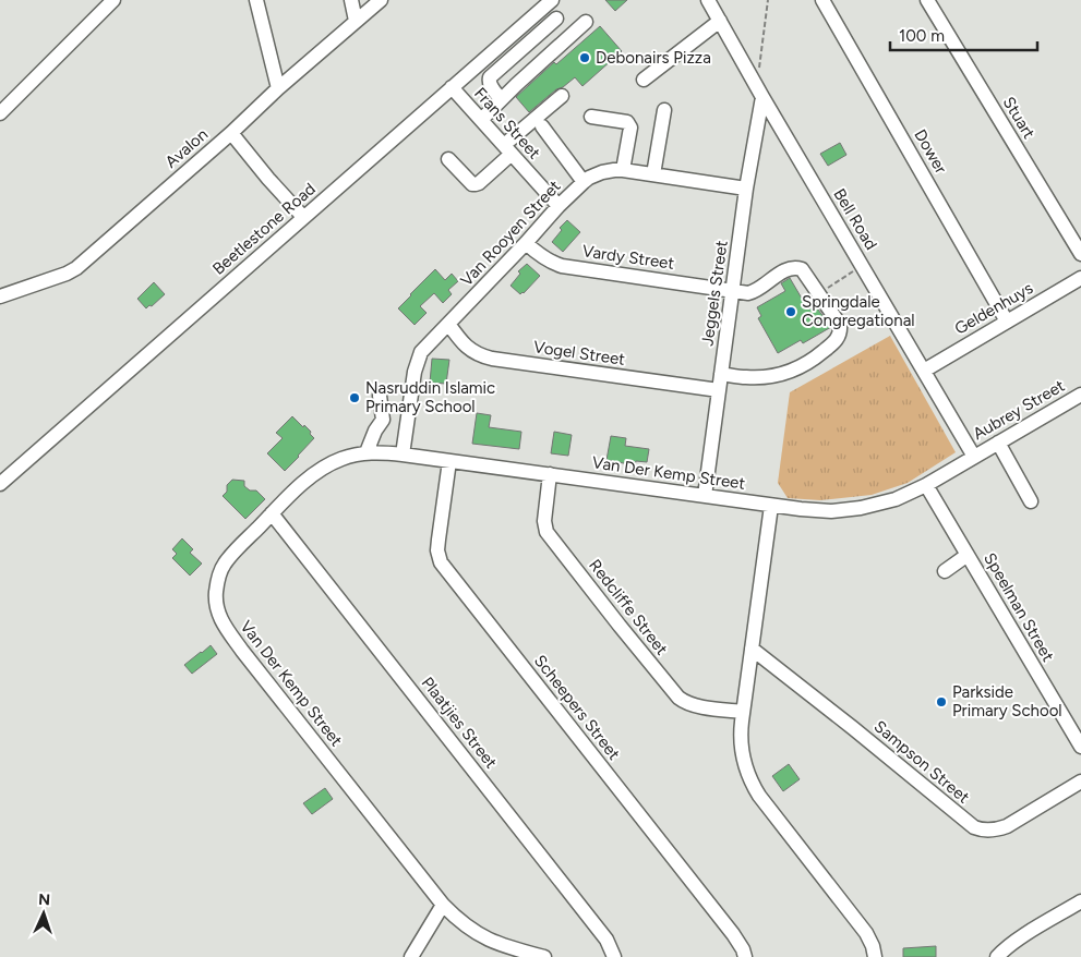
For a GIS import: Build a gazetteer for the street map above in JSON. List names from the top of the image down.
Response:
{
  "streets": {
    "street": [
      "Stuart",
      "Frans Street",
      "Avalon",
      "Dower",
      "Bell Road",
      "Beetlestone Road",
      "Van Rooyen Street",
      "Vardy Street",
      "Jeggels Street",
      "Geldenhuys",
      "Vogel Street",
      "Aubrey Street",
      "Van Der Kemp Street",
      "Redcliffe Street",
      "Speelman Street",
      "Scheepers Street",
      "Plaatjies Street",
      "Sampson Street"
    ]
  },
  "crossings": [
    ["Frans Street", "Beetlestone Road"],
    ["Frans Street", "Van Rooyen Street"],
    ["Dower", "Geldenhuys"],
    ["Bell Road", "Jeggels Street"],
    ["Bell Road", "Geldenhuys"],
    ["Bell Road", "Aubrey Street"],
    ["Bell Road", "Van Der Kemp Street"],
    ["Van Rooyen Street", "Vardy Street"],
    ["Van Rooyen Street", "Jeggels Street"],
    ["Van Rooyen Street", "Vogel Street"],
    ["Van Rooyen Street", "Van Der Kemp Street"],
    ["Vardy Street", "Jeggels Street"],
    ["Jeggels Street", "Vogel Street"],
    ["Jeggels Street", "Van Der Kemp Street"],
    ["Aubrey Street", "Van Der Kemp Street"],
    ["Van Der Kemp Street", "Redcliffe Street"],
    ["Van Der Kemp Street", "Speelman Street"],
    ["Van Der Kemp Street", "Scheepers Street"],
    ["Van Der Kemp Street", "Plaatjies Street"]
  ],
  "places": [
    "Debonairs Pizza",
    "Springdale Congregational",
    "Nasruddin Islamic Primary School",
    "Parkside Primary School"
  ],
  "scale_bar": "100 m",
  "north": "top"
}
